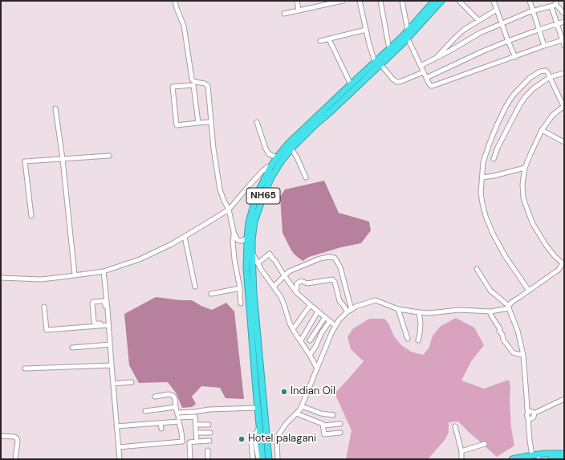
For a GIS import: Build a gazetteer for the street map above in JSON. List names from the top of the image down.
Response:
{
  "streets": {
    "highway": ["NH65"]
  },
  "places": ["Indian Oil", "Hotel palagani"]
}
